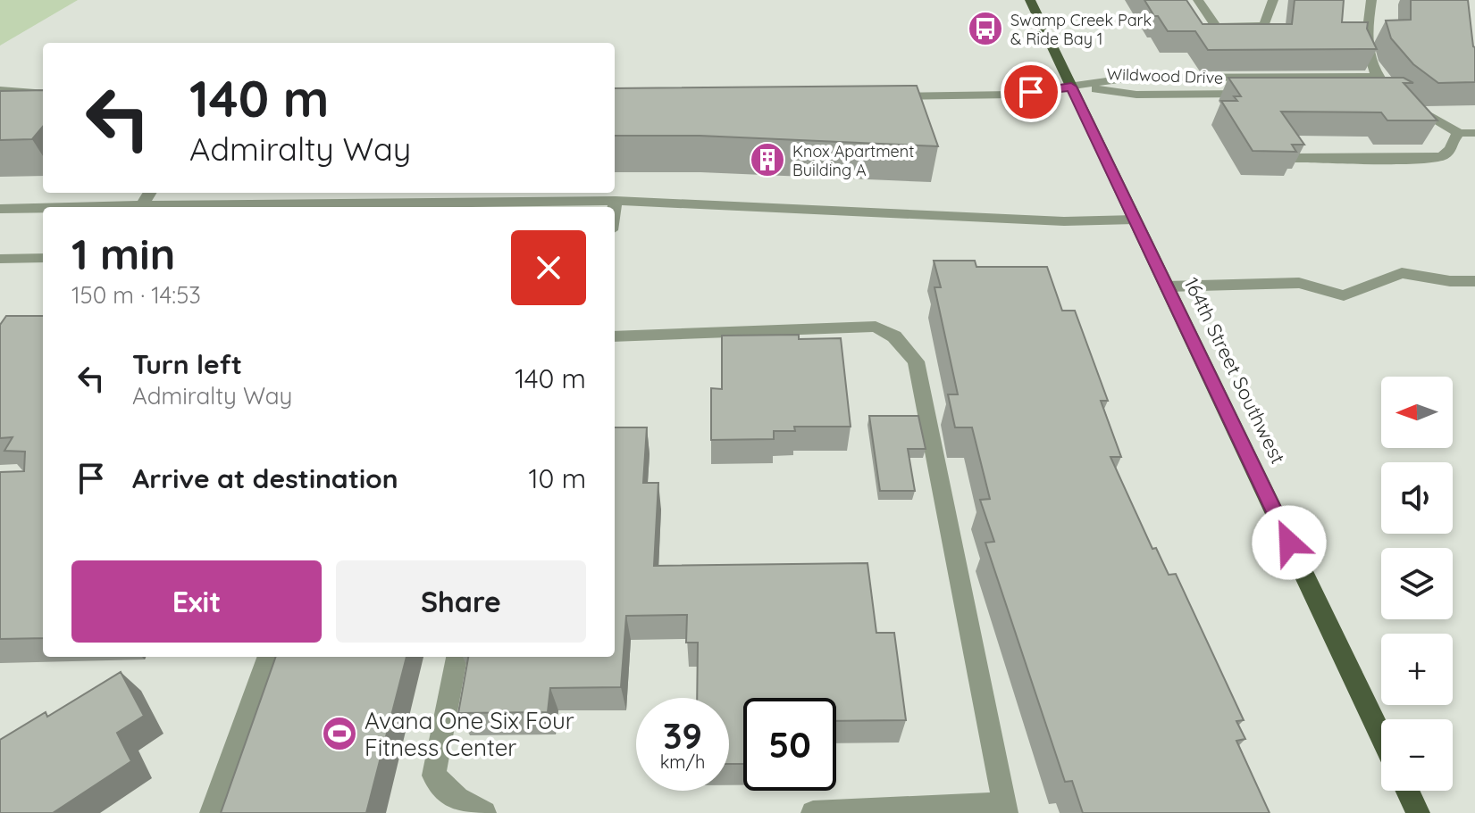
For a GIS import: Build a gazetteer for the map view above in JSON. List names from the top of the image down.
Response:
{
  "streets": {
    "main road": ["164th Street Southwest"],
    "street": ["Wildwood Drive"]
  },
  "crossings": [
    ["Wildwood Drive", "164th Street Southwest"]
  ],
  "places": {
    "bus stop": ["Swamp Creek Park & Ride Bay 1"],
    "building": ["Knox Apartment Building A"],
    "sports": ["Avana One Six Four Fitness Center"]
  },
  "north": "left",
  "page": {
    "turn": ["140 m", "Admiralty Way"],
    "heading": ["1 min", "150 m · 14:53"],
    "list": [
      {
        "name": "Turn left",
        "note": "Admiralty Way",
        "value": "140 m"
      },
      {
        "name": "Arrive at destination",
        "value": "10 m"
      }
    ],
    "map_buttons": ["+", "−"],
    "buttons": ["Exit", "Share"],
    "speed": "39 km/h",
    "limit": "50"
  }
}
